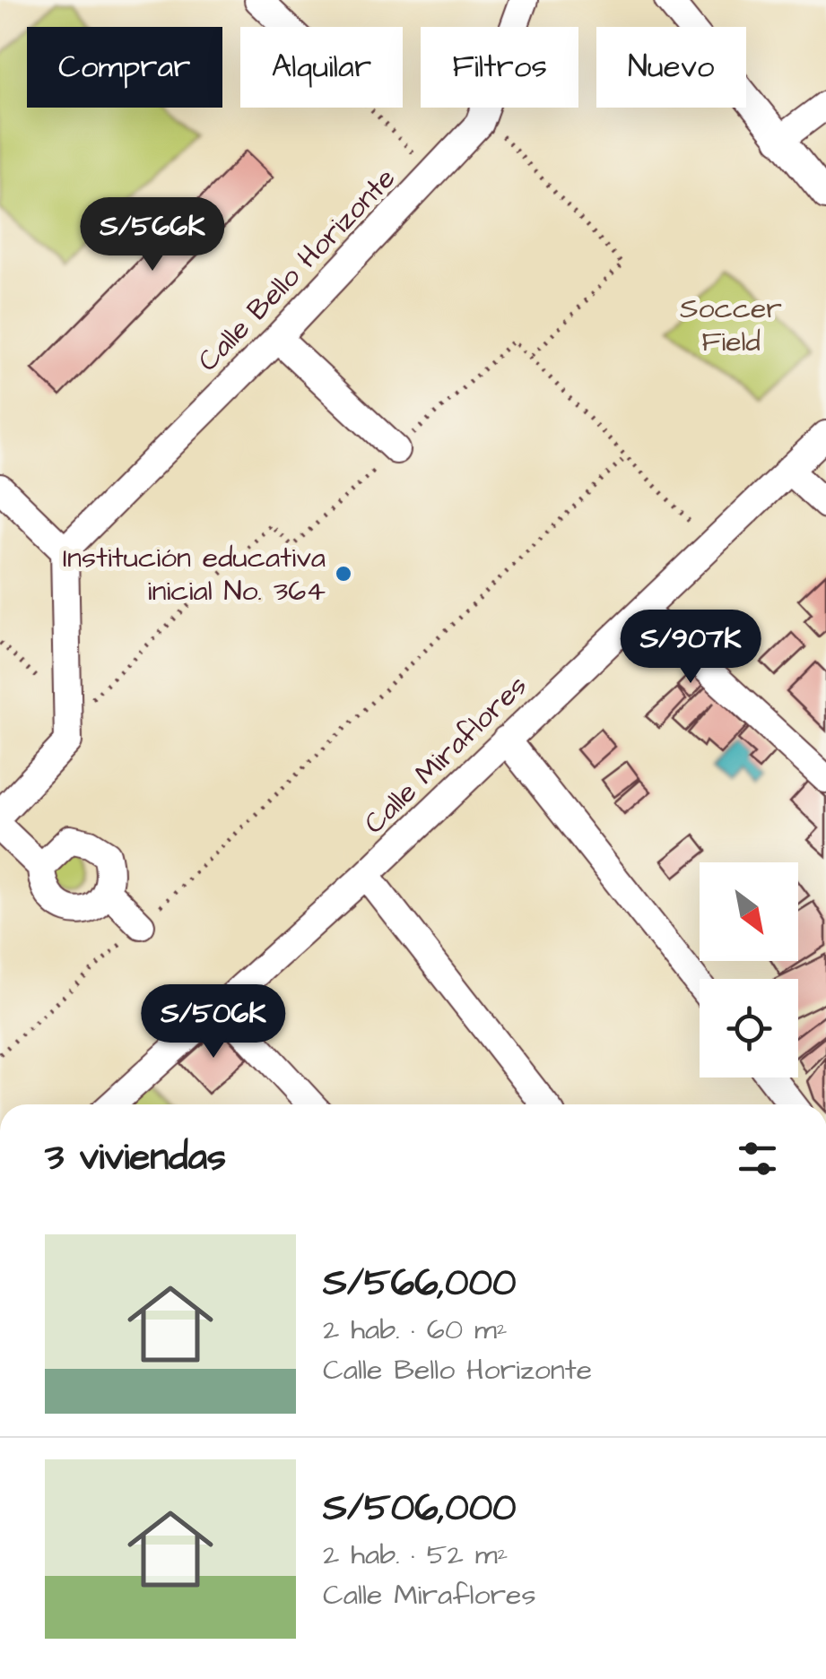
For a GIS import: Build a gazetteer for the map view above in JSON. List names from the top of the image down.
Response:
{
  "streets": {
    "street": ["Calle Bello Horizonte", "Calle Miraflores"]
  },
  "parks": ["Soccer Field"],
  "places": ["Institución educativa inicial No. 364"],
  "north": "bottom right",
  "page": {
    "chip": [
      "Comprar",
      "Alquilar",
      "Filtros",
      "Nuevo"
    ],
    "price": ["S/566K", "S/907K", "S/506K"],
    "heading": "3 viviendas",
    "list": [
      {
        "name": "S/566,000",
        "note": "2 hab. · 60 m² · Calle Bello Horizonte"
      },
      {
        "name": "S/506,000",
        "note": "2 hab. · 52 m² · Calle Miraflores"
      }
    ]
  }
}
